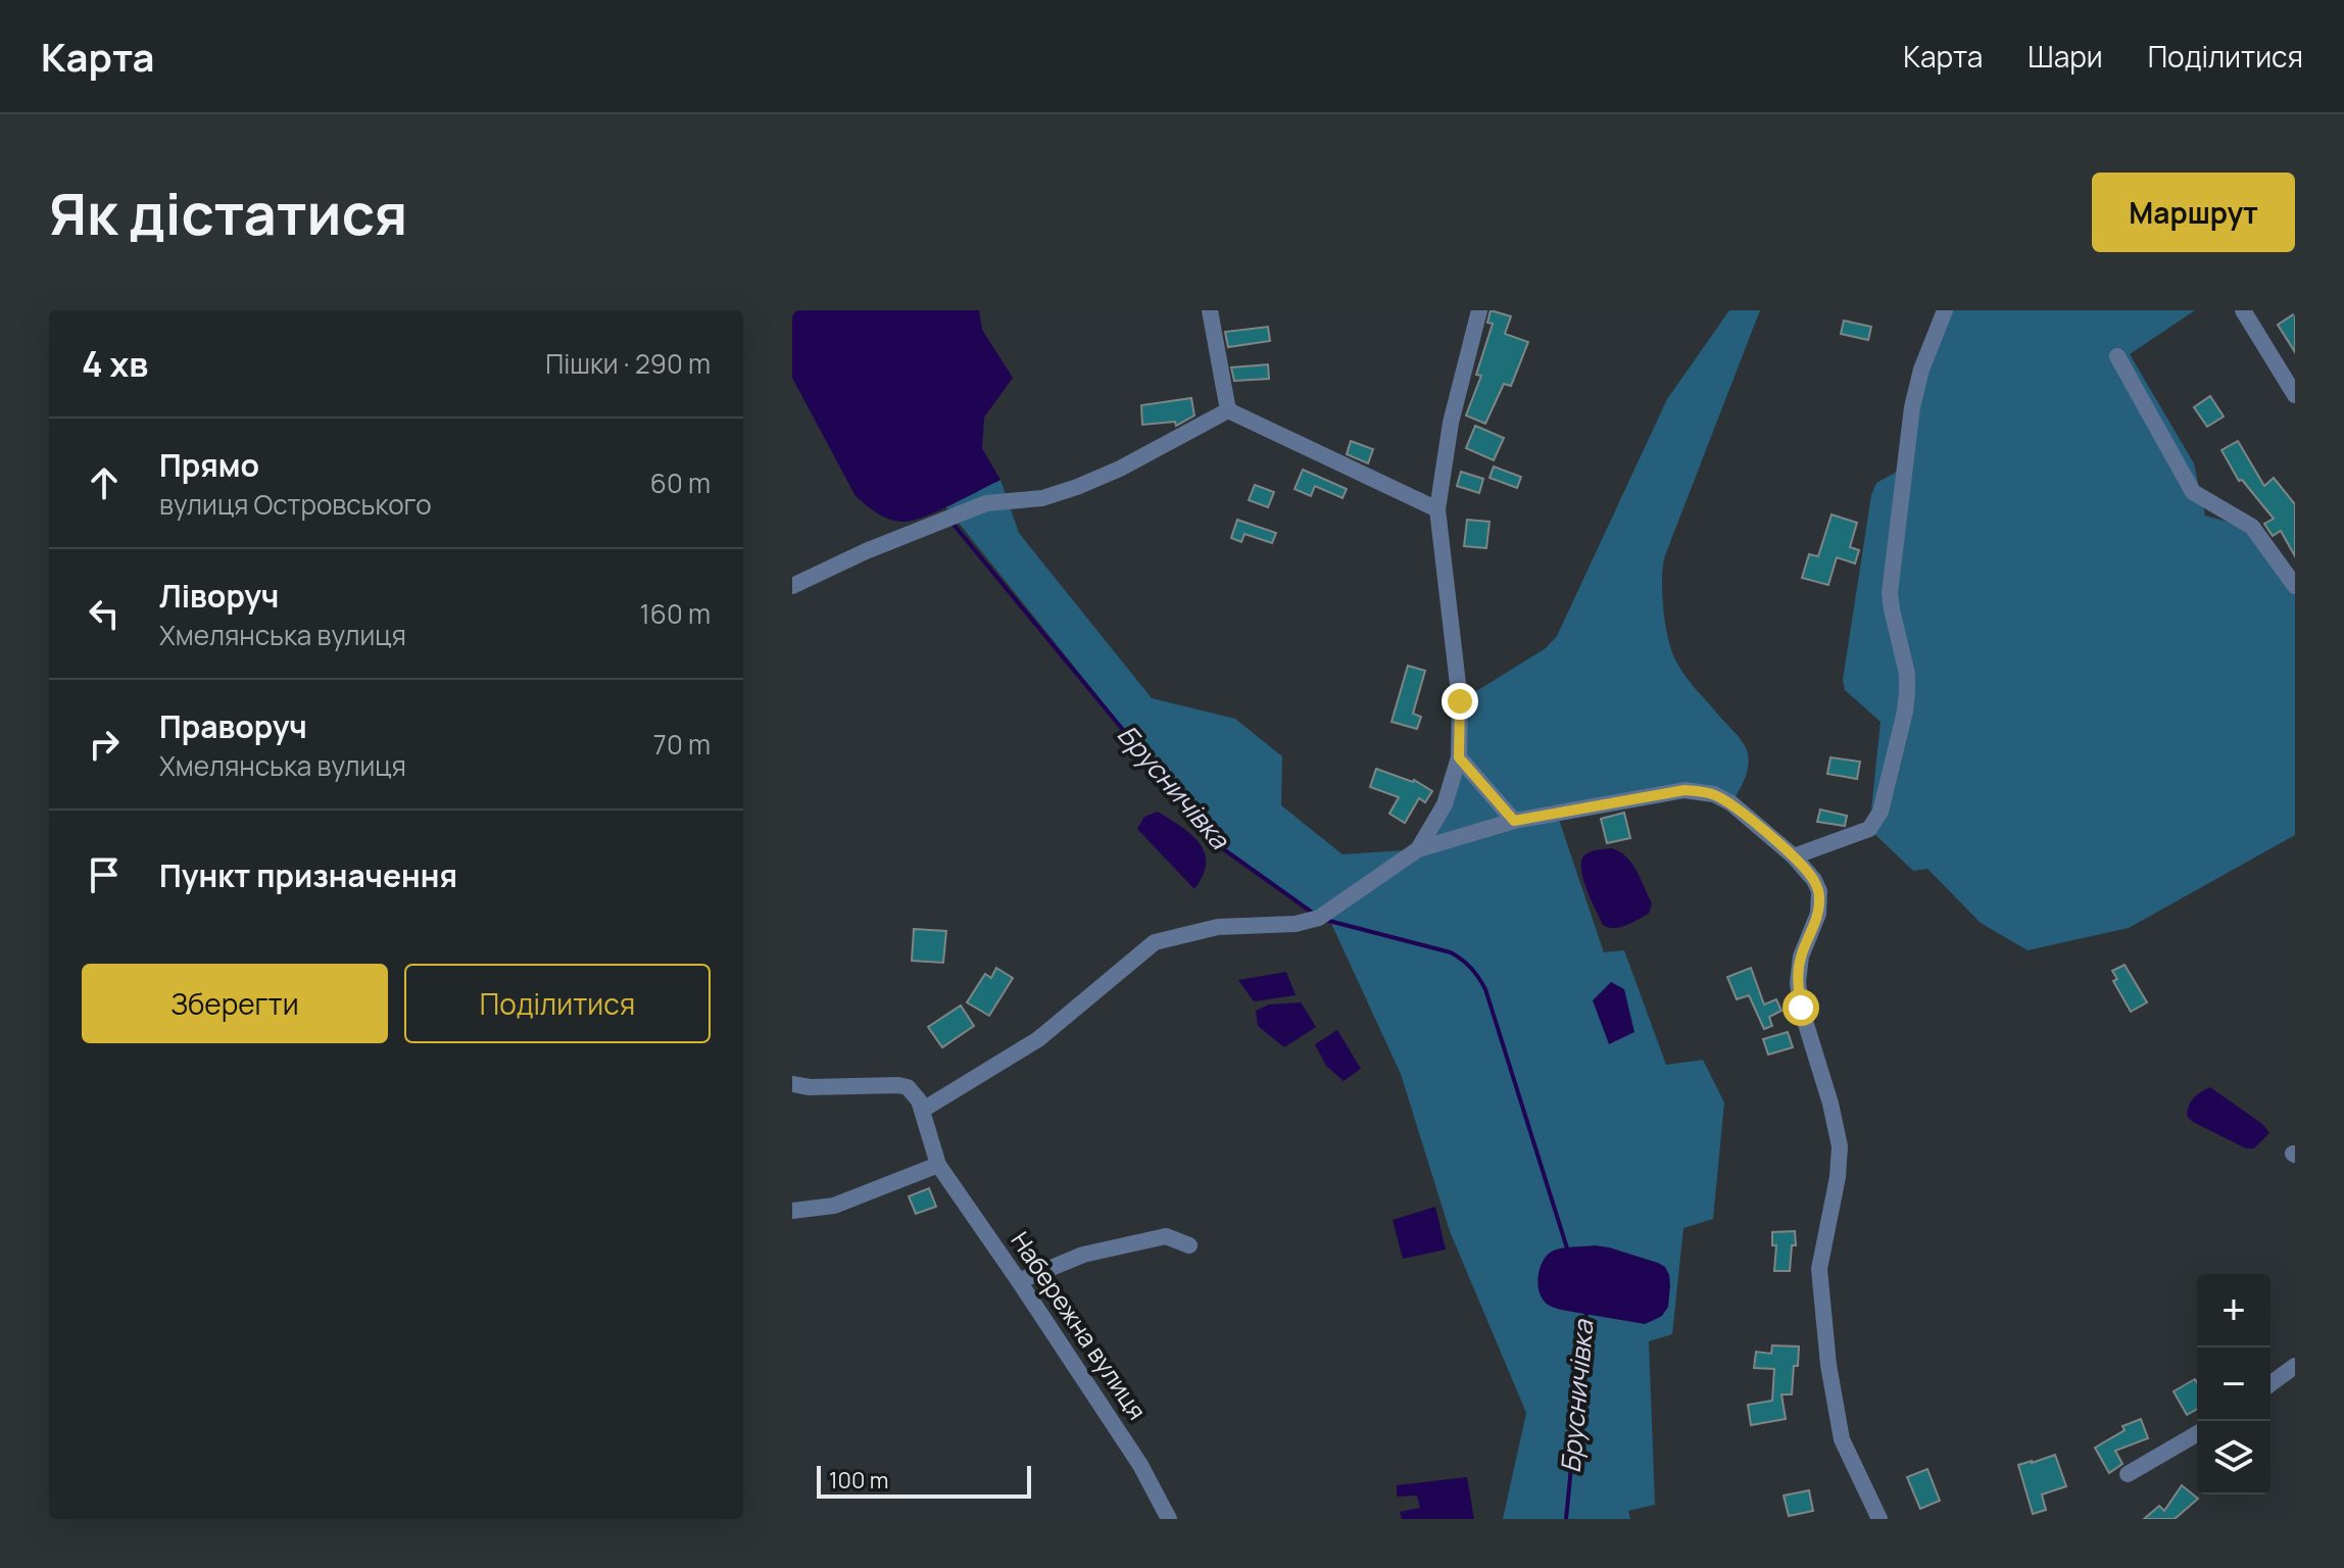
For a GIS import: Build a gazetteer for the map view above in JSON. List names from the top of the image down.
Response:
{
  "streets": {
    "street": ["Набережна вулиця"]
  },
  "water": ["Брусничівка"],
  "scale_bar": "100 m",
  "page": {
    "header": "Карта",
    "nav": ["Карта", "Шари", "Поділитися"],
    "buttons": [
      "Маршрут",
      ["Зберегти", "Поділитися"]
    ],
    "title": "Як дістатися",
    "heading": ["4 хв", "Пішки · 290 m"],
    "list": [
      ["Прямо", "вулиця Островського", "60 m"],
      ["Ліворуч", "Хмелянська вулиця", "160 m"],
      ["Праворуч", "Хмелянська вулиця", "70 m"],
      "Пункт призначення"
    ],
    "map_buttons": ["+", "−"],
    "scale": "100 m"
  }
}
